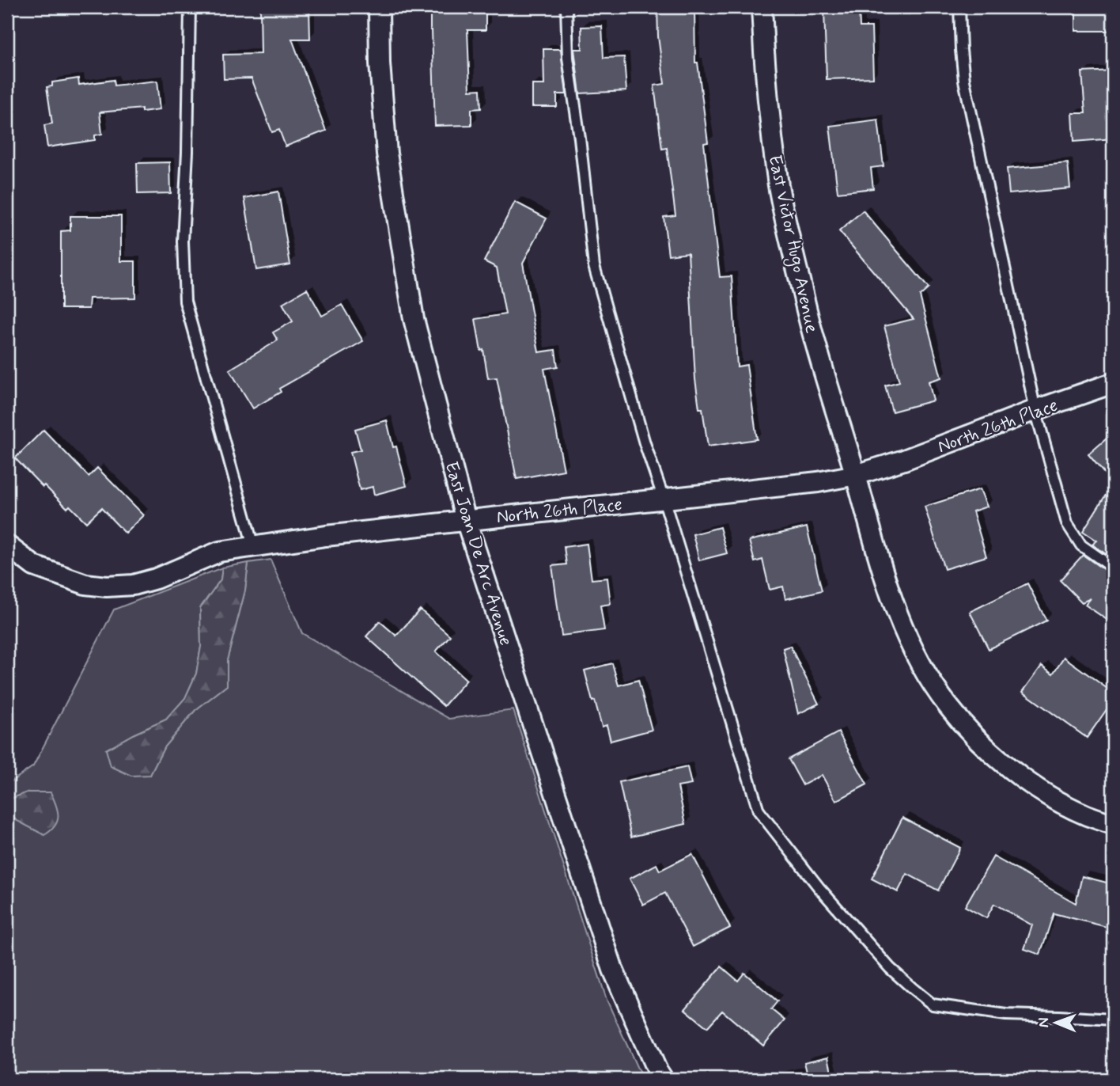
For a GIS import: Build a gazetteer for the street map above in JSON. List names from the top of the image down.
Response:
{
  "streets": {
    "street": ["East Victor Hugo Avenue", "North 26th Place", "East Joan De Arc Avenue"]
  },
  "crossings": [
    ["East Victor Hugo Avenue", "North 26th Place"],
    ["North 26th Place", "East Joan De Arc Avenue"]
  ],
  "north": "left"
}
